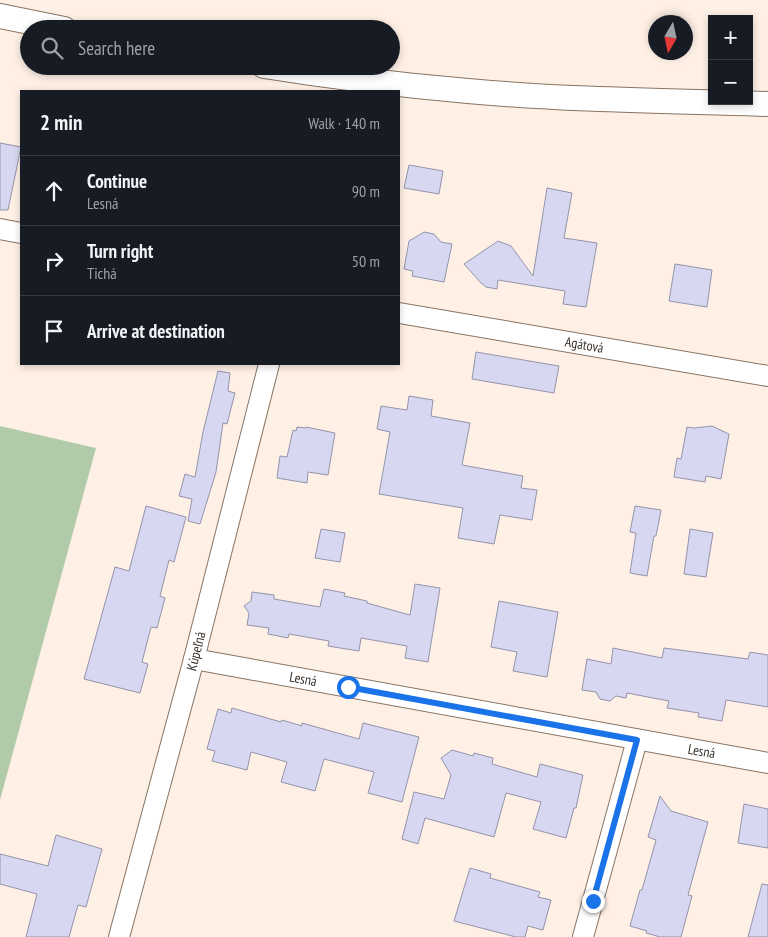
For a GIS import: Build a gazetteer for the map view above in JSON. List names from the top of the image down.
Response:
{
  "streets": {
    "street": ["Agátová", "Kúpeľná", "Lesná"]
  },
  "crossings": [
    ["Kúpeľná", "Lesná"]
  ],
  "north": "bottom",
  "page": {
    "map_buttons": ["+", "−"],
    "search": "Search here",
    "heading": ["2 min", "Walk · 140 m"],
    "list": [
      ["Continue", "Lesná", "90 m"],
      ["Turn right", "Tichá", "50 m"],
      "Arrive at destination"
    ]
  }
}
